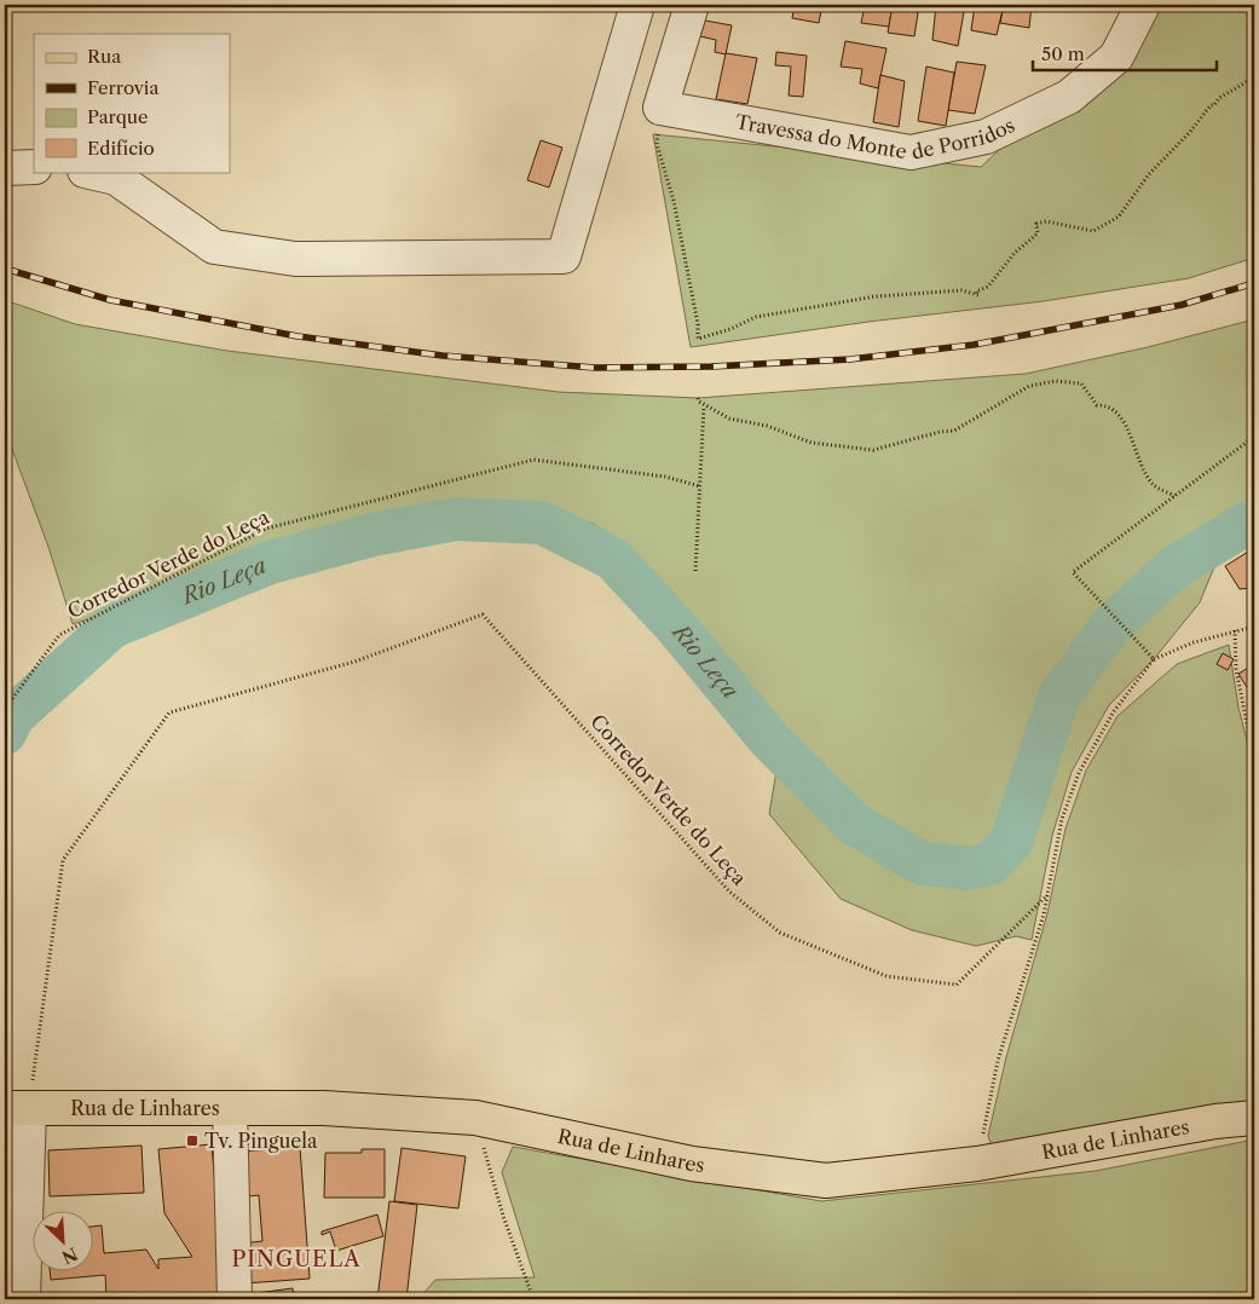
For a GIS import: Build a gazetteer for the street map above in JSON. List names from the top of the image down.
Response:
{
  "streets": {
    "main road": ["Rua de Linhares"],
    "street": ["Travessa do Monte de Porridos"],
    "path": ["Corredor Verde do Leça"]
  },
  "crossings": [
    ["Corredor Verde do Leça", "Rua de Linhares"]
  ],
  "districts": ["PINGUELA"],
  "water": ["Rio Leça"],
  "places": {
    "transit": ["Tv. Pinguela"]
  },
  "legend": [
    "Rua",
    "Ferrovia",
    "Parque",
    "Edifício"
  ],
  "scale_bar": "50 m",
  "north": "bottom right"
}
